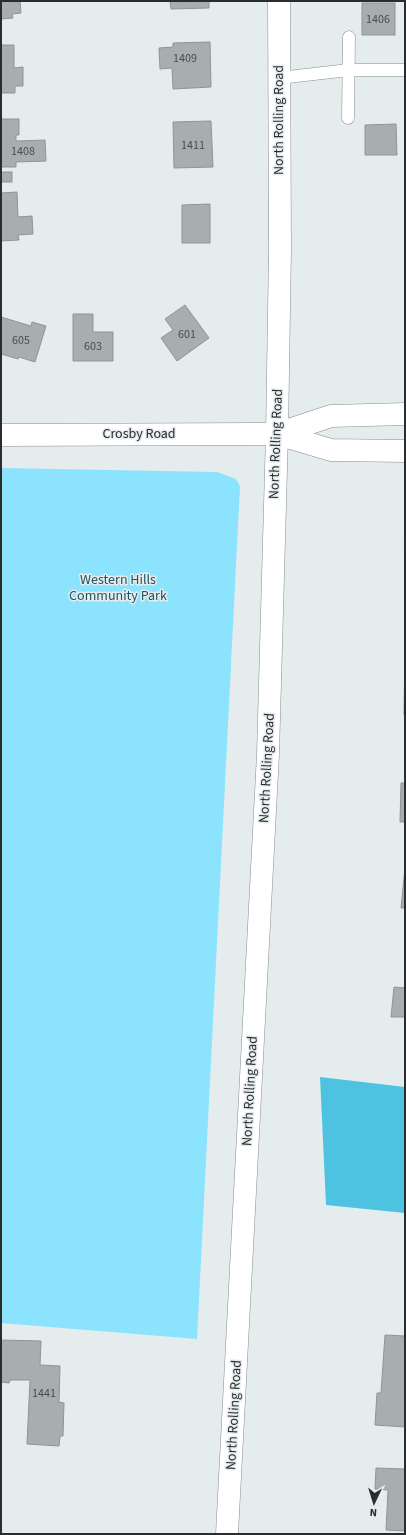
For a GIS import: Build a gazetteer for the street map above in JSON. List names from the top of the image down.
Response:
{
  "streets": {
    "main road": ["North Rolling Road", "Crosby Road"]
  },
  "crossings": [
    ["North Rolling Road", "Crosby Road"]
  ],
  "parks": ["Western Hills Community Park"],
  "house_numbers": [
    "1406",
    "1409",
    "1411",
    "1408",
    "601",
    "605",
    "603",
    "1441"
  ],
  "north": "bottom"
}
